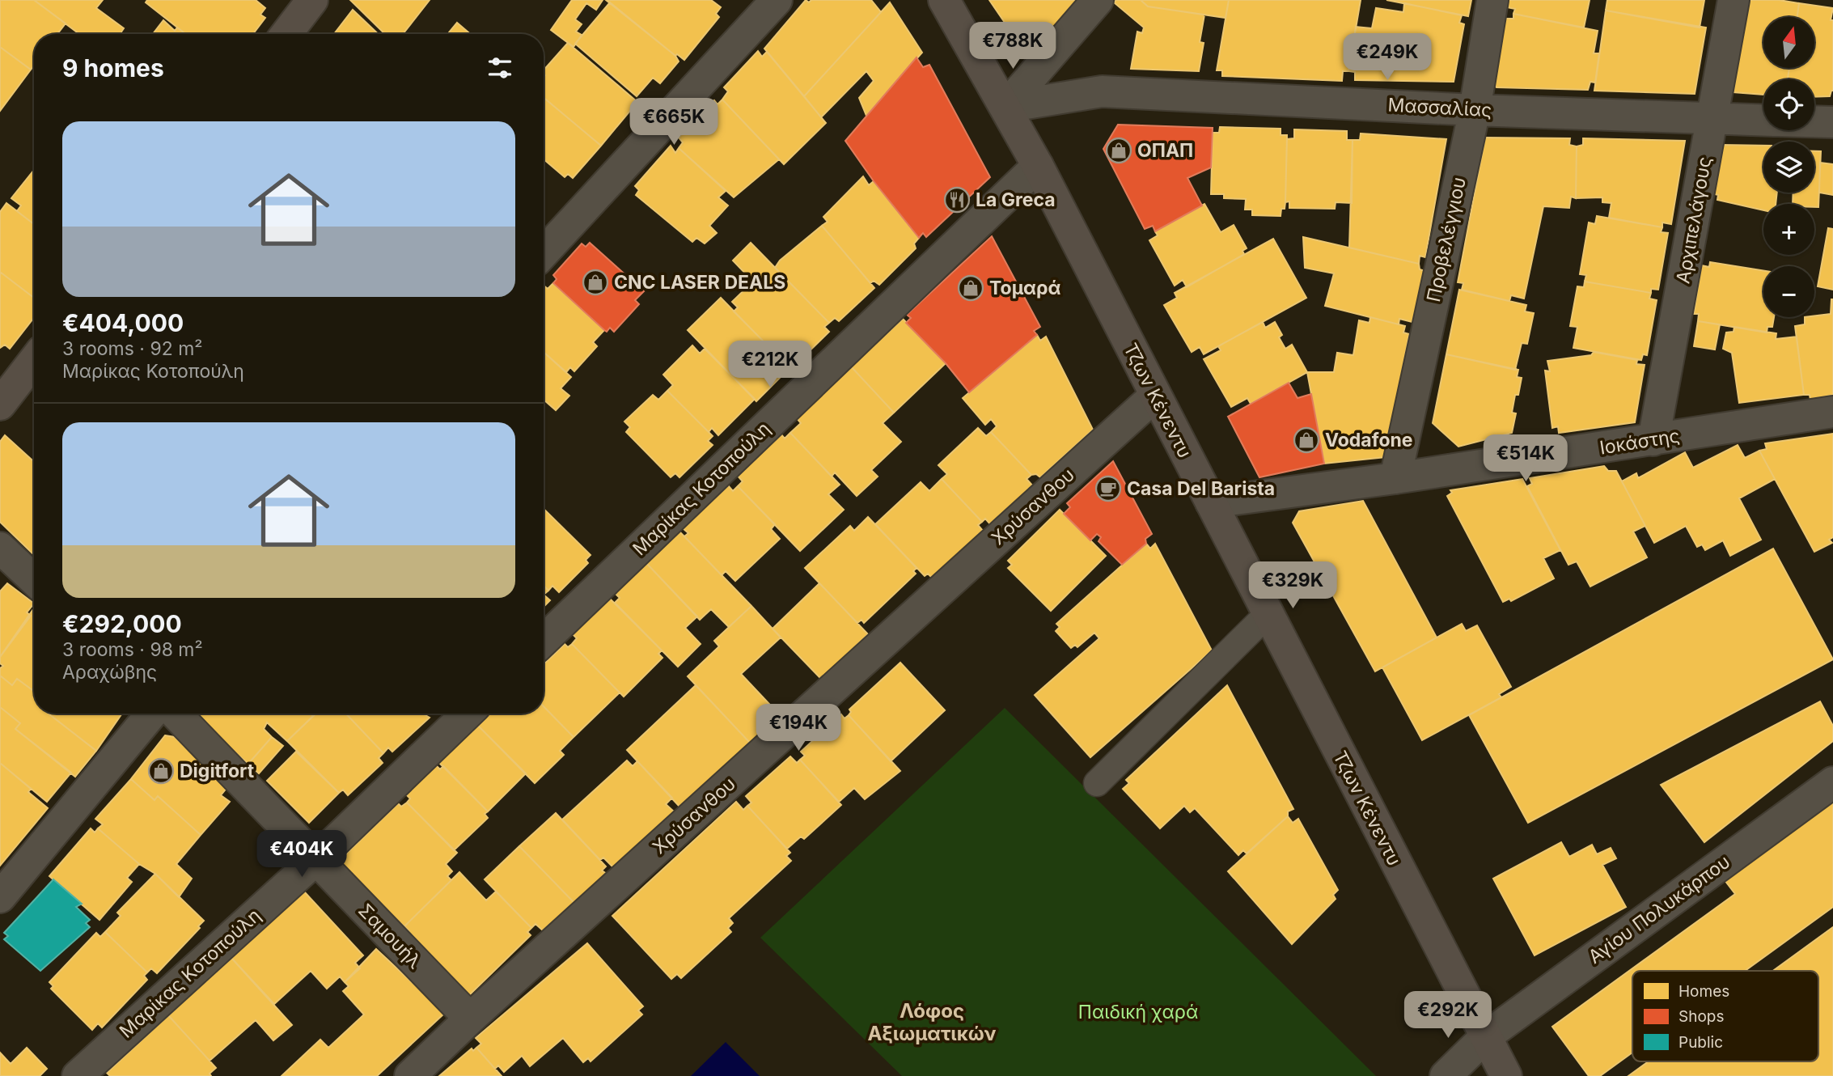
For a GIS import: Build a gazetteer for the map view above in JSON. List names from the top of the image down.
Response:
{
  "streets": {
    "street": [
      "Μασσαλίας",
      "Αρχιπελάγους",
      "Προβελέγγιου",
      "Τζων Κένεντυ",
      "Ιοκάστης",
      "Μαρίκας Κοτοπούλη",
      "Χρύσανθου",
      "Αγίου Πολυκάρπου",
      "Σαμουήλ"
    ]
  },
  "crossings": [
    ["Μασσαλίας", "Αρχιπελάγους"],
    ["Μασσαλίας", "Προβελέγγιου"],
    ["Μασσαλίας", "Τζων Κένεντυ"],
    ["Αρχιπελάγους", "Ιοκάστης"],
    ["Προβελέγγιου", "Ιοκάστης"],
    ["Τζων Κένεντυ", "Ιοκάστης"],
    ["Τζων Κένεντυ", "Μαρίκας Κοτοπούλη"],
    ["Τζων Κένεντυ", "Χρύσανθου"],
    ["Τζων Κένεντυ", "Αγίου Πολυκάρπου"],
    ["Μαρίκας Κοτοπούλη", "Σαμουήλ"],
    ["Χρύσανθου", "Σαμουήλ"]
  ],
  "districts": ["Λόφος Αξιωματικών"],
  "parks": ["Παιδική χαρά"],
  "places": {
    "shop": [
      "ΟΠΑΠ",
      "CNC LASER DEALS",
      "Τομαρά",
      "Vodafone",
      "Digitfort"
    ],
    "restaurant": ["La Greca"],
    "cafe": ["Casa Del Barista"]
  },
  "legend": ["Homes", "Shops", "Public"],
  "north": "top",
  "page": {
    "map_buttons": ["+", "−"],
    "price": [
      "€788K",
      "€249K",
      "€665K",
      "€212K",
      "€514K",
      "€329K",
      "€194K",
      "€404K",
      "€292K"
    ],
    "heading": "9 homes",
    "list": [
      {
        "name": "€404,000",
        "note": "3 rooms · 92 m² · Μαρίκας Κοτοπούλη"
      },
      {
        "name": "€292,000",
        "note": "3 rooms · 98 m² · Αραχώβης"
      }
    ]
  }
}
